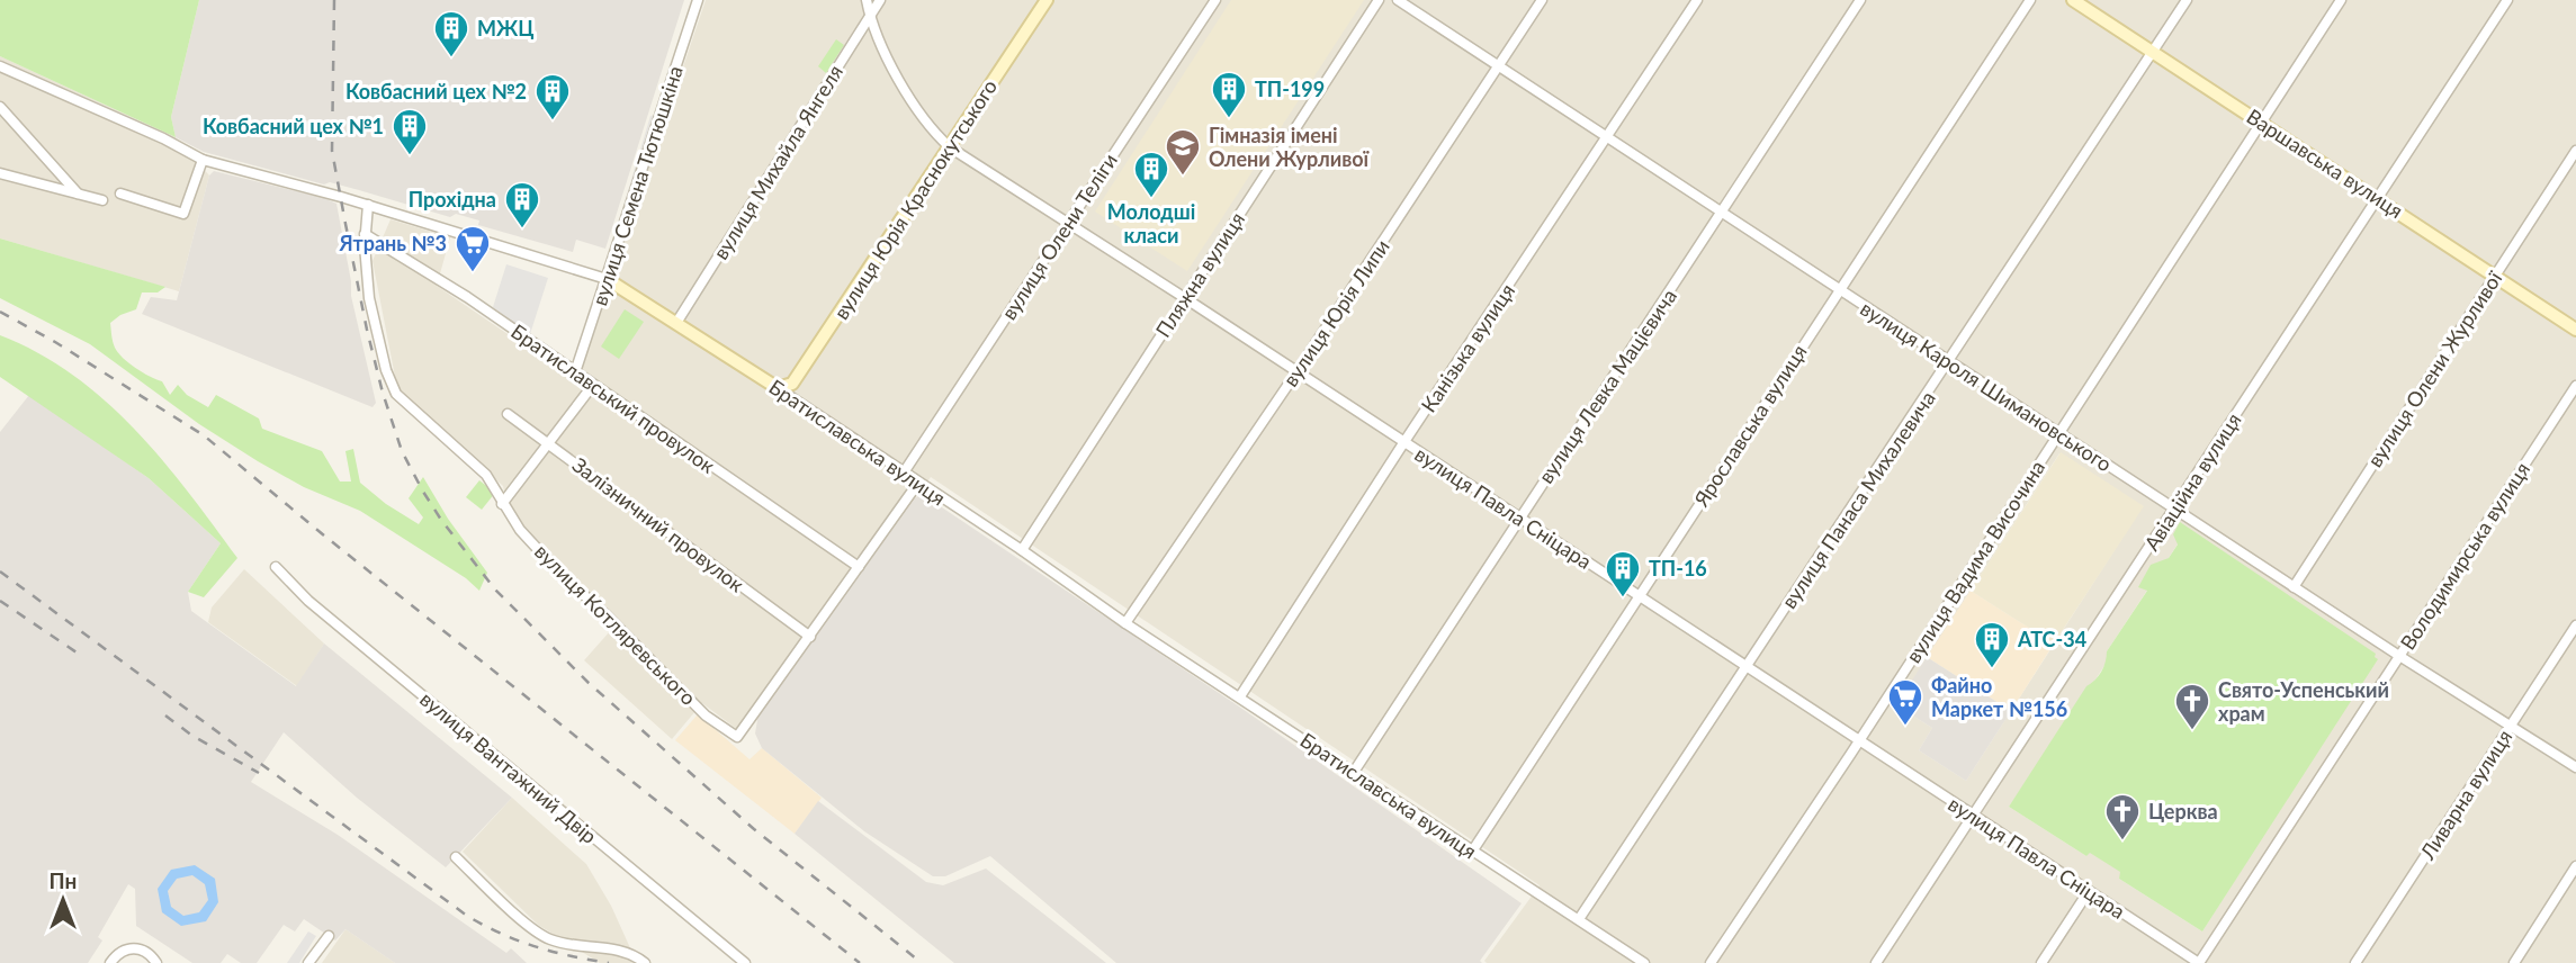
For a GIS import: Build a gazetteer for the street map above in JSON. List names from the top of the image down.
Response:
{
  "streets": {
    "street": [
      "вулиця Михайла Янгеля",
      "Варшавська вулиця",
      "вулиця Семена Тютюшкіна",
      "вулиця Юрія Краснокутського",
      "вулиця Олени Теліги",
      "Пляжна вулиця",
      "вулиця Юрія Липи",
      "Канізька вулиця",
      "вулиця Олени Журливої",
      "вулиця Левка Мацієвича",
      "вулиця Кароля Шимановського",
      "Братиславський провулок",
      "Ярославська вулиця",
      "Братиславська вулиця",
      "Авіаційна вулиця",
      "вулиця Панаса Михалевича",
      "вулиця Павла Сніцара",
      "Залізничний провулок",
      "Володимирська вулиця",
      "вулиця Вадима Височина",
      "вулиця Котляревського",
      "вулиця Вантажний Двір",
      "Ливарна вулиця"
    ]
  },
  "crossings": [
    ["вулиця Михайла Янгеля", "Братиславська вулиця"],
    ["вулиця Михайла Янгеля", "вулиця Павла Сніцара"],
    ["Варшавська вулиця", "вулиця Олени Журливої"],
    ["Варшавська вулиця", "Авіаційна вулиця"],
    ["Варшавська вулиця", "вулиця Панаса Михалевича"],
    ["Варшавська вулиця", "вулиця Вадима Височина"],
    ["вулиця Семена Тютюшкіна", "Братиславський провулок"],
    ["вулиця Семена Тютюшкіна", "Братиславська вулиця"],
    ["вулиця Юрія Краснокутського", "Братиславська вулиця"],
    ["вулиця Юрія Краснокутського", "вулиця Павла Сніцара"],
    ["вулиця Олени Теліги", "Братиславська вулиця"],
    ["вулиця Олени Теліги", "вулиця Павла Сніцара"],
    ["Пляжна вулиця", "Братиславська вулиця"],
    ["Пляжна вулиця", "вулиця Павла Сніцара"],
    ["вулиця Юрія Липи", "вулиця Кароля Шимановського"],
    ["вулиця Юрія Липи", "Братиславська вулиця"],
    ["вулиця Юрія Липи", "вулиця Павла Сніцара"],
    ["Канізька вулиця", "вулиця Кароля Шимановського"],
    ["Канізька вулиця", "Братиславська вулиця"],
    ["Канізька вулиця", "вулиця Павла Сніцара"],
    ["вулиця Олени Журливої", "вулиця Кароля Шимановського"],
    ["вулиця Левка Мацієвича", "вулиця Кароля Шимановського"],
    ["вулиця Левка Мацієвича", "Братиславська вулиця"],
    ["вулиця Левка Мацієвича", "вулиця Павла Сніцара"],
    ["вулиця Кароля Шимановського", "Ярославська вулиця"],
    ["вулиця Кароля Шимановського", "Авіаційна вулиця"],
    ["вулиця Кароля Шимановського", "вулиця Панаса Михалевича"],
    ["вулиця Кароля Шимановського", "Володимирська вулиця"],
    ["вулиця Кароля Шимановського", "вулиця Вадима Височина"],
    ["вулиця Кароля Шимановського", "Ливарна вулиця"],
    ["Братиславський провулок", "вулиця Котляревського"],
    ["Ярославська вулиця", "Братиславська вулиця"],
    ["Ярославська вулиця", "вулиця Павла Сніцара"],
    ["Братиславська вулиця", "вулиця Панаса Михалевича"],
    ["Братиславська вулиця", "вулиця Котляревського"],
    ["Авіаційна вулиця", "вулиця Павла Сніцара"],
    ["вулиця Панаса Михалевича", "вулиця Павла Сніцара"],
    ["вулиця Павла Сніцара", "Володимирська вулиця"],
    ["вулиця Павла Сніцара", "вулиця Вадима Височина"],
    ["Залізничний провулок", "вулиця Котляревського"]
  ],
  "places": {
    "building": [
      "МЖЦ",
      "ТП-199",
      "Ковбасний цех №2",
      "Ковбасний цех №1",
      "Молодші класи",
      "Прохідна",
      "ТП-16",
      "АТС-34"
    ],
    "school or university": ["Гімназія імені Олени Журливої"],
    "supermarket": ["Ятрань №3", "Файно Маркет №156"],
    "church": ["Свято-Успенський храм", "Церква"]
  },
  "north": "top"
}
